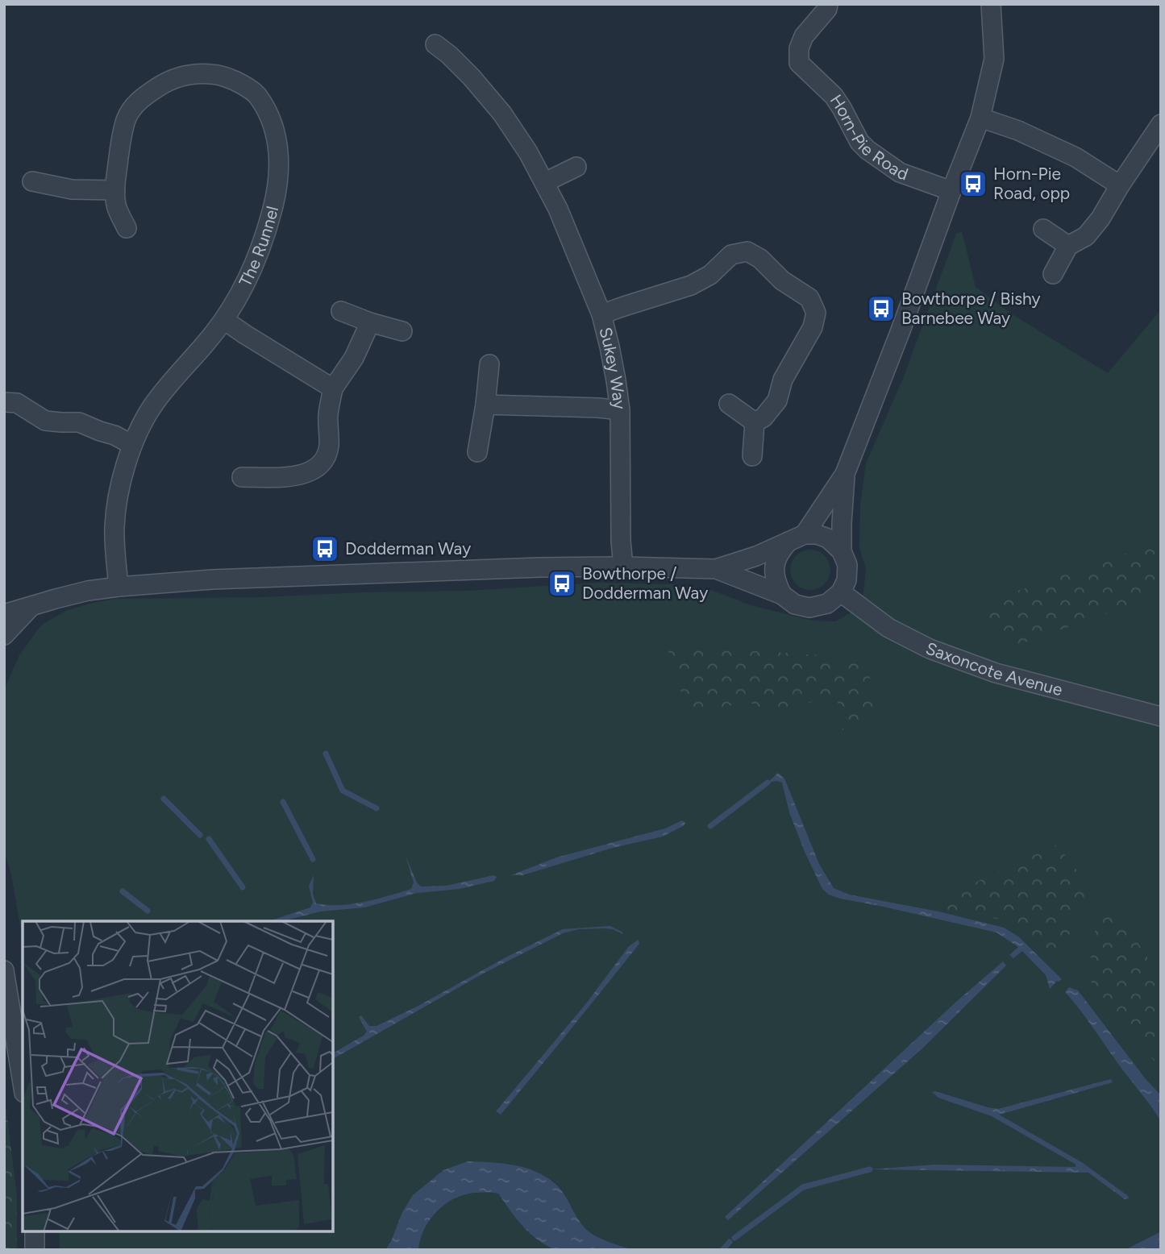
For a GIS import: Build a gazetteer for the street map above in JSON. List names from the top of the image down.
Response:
{
  "streets": {
    "street": [
      "Horn-Pie Road",
      "The Runnel",
      "Sukey Way",
      "Saxoncote Avenue"
    ]
  },
  "places": {
    "bus stop": [
      "Horn-Pie Road, opp",
      "Bowthorpe / Bishy Barnebee Way",
      "Dodderman Way",
      "Bowthorpe / Dodderman Way"
    ]
  }
}
